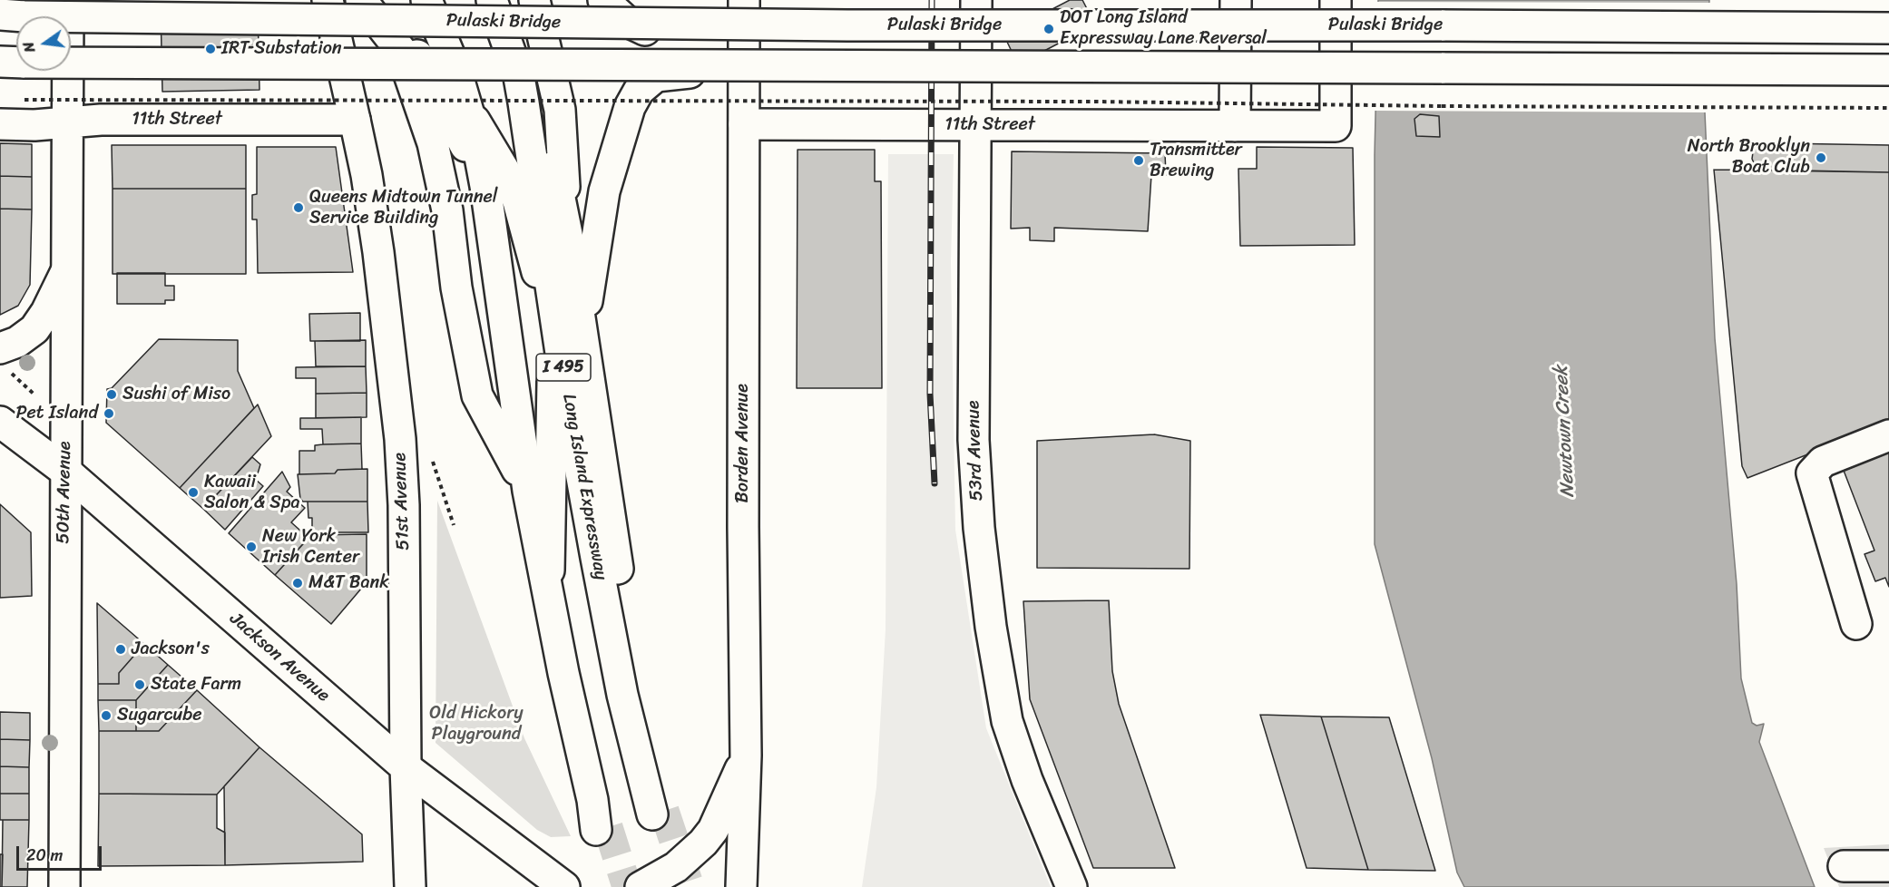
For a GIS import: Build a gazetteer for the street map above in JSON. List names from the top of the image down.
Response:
{
  "streets": {
    "main road": [
      "Pulaski Bridge",
      "11th Street",
      "I 495",
      "Borden Avenue",
      "53rd Avenue",
      "Long Island Expressway",
      "50th Avenue",
      "51st Avenue",
      "Jackson Avenue"
    ]
  },
  "crossings": [
    ["11th Street", "Borden Avenue"],
    ["11th Street", "53rd Avenue"],
    ["11th Street", "50th Avenue"],
    ["11th Street", "51st Avenue"],
    ["50th Avenue", "Jackson Avenue"],
    ["51st Avenue", "Jackson Avenue"]
  ],
  "water": ["Newtown Creek"],
  "parks": ["Old Hickory Playground"],
  "places": [
    "DOT Long Island Expressway Lane Reversal",
    "IRT Substation",
    "North Brooklyn Boat Club",
    "Transmitter Brewing",
    "Queens Midtown Tunnel Service Building",
    "Sushi of Miso",
    "Pet Island",
    "Kawaii Salon & Spa",
    "New York Irish Center",
    "M&T Bank",
    "Jackson's",
    "State Farm",
    "Sugarcube"
  ],
  "scale_bar": "20 m",
  "north": "left"
}
